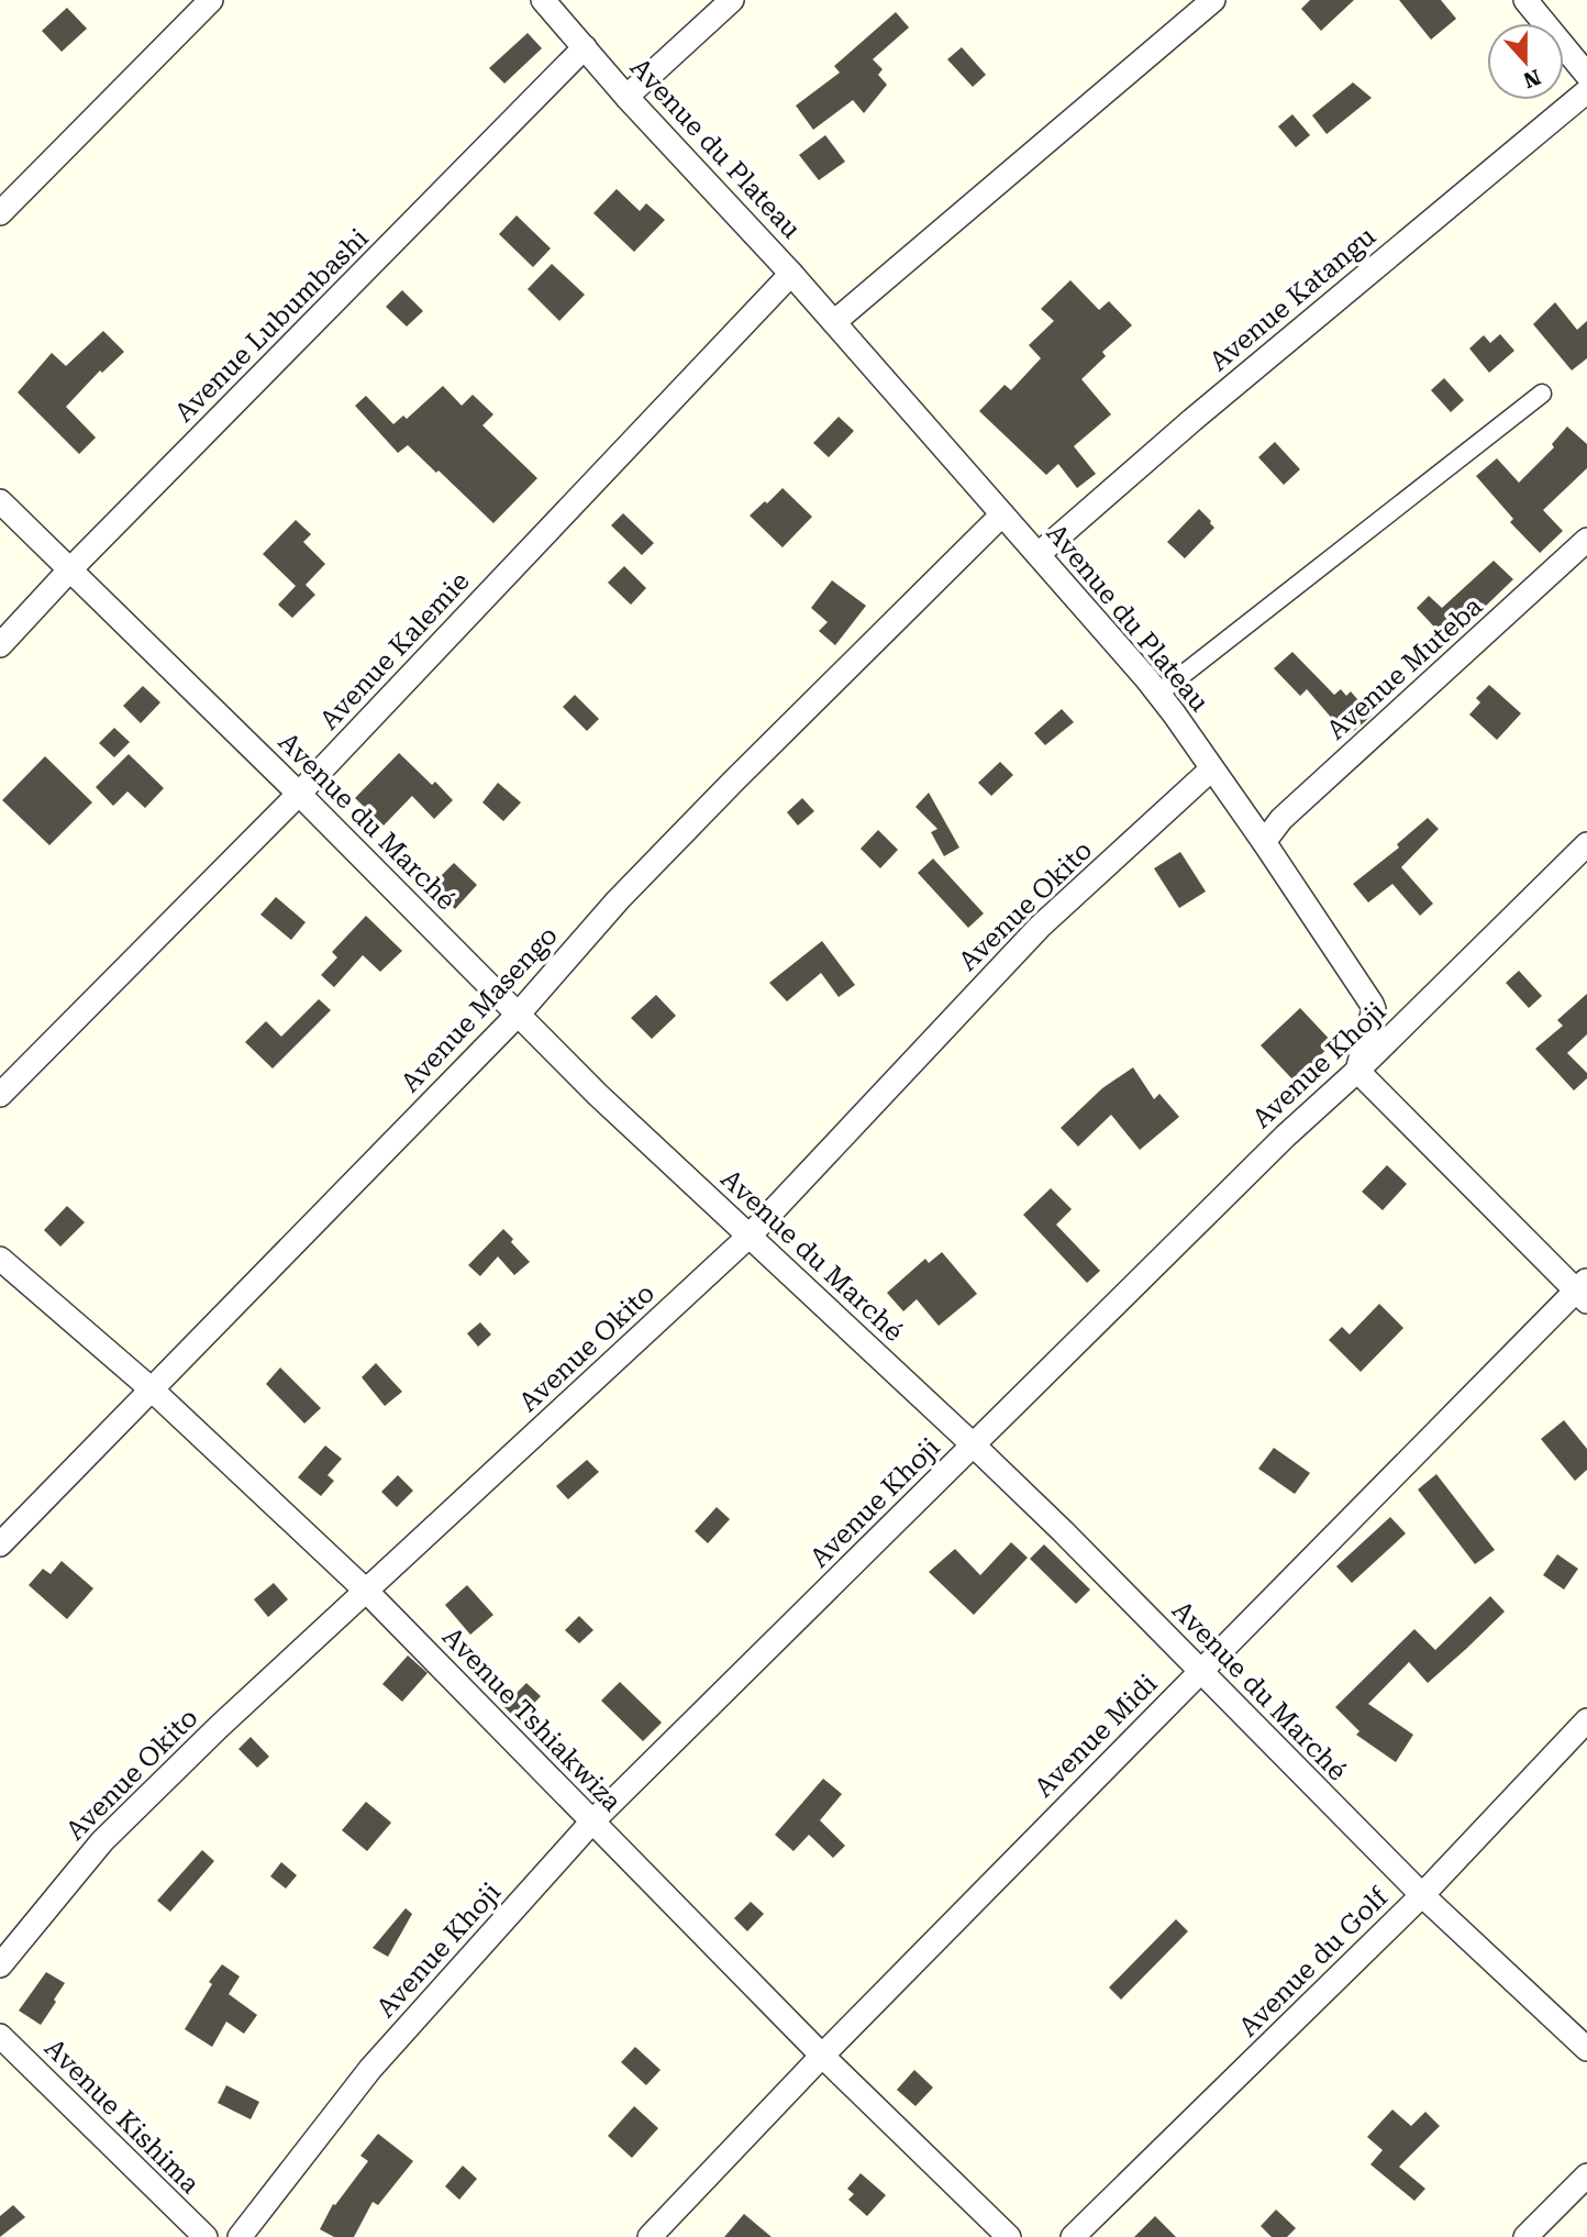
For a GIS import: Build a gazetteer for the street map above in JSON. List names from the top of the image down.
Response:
{
  "streets": {
    "street": [
      "Avenue du Plateau",
      "Avenue Katangu",
      "Avenue Lubumbashi",
      "Avenue Kalemie",
      "Avenue Muteba",
      "Avenue du Marché",
      "Avenue Okito",
      "Avenue Masengo",
      "Avenue Khoji",
      "Avenue Tshiakwiza",
      "Avenue Midi",
      "Avenue du Golf",
      "Avenue Kishima"
    ]
  },
  "crossings": [
    ["Avenue du Plateau", "Avenue Katangu"],
    ["Avenue du Plateau", "Avenue Lubumbashi"],
    ["Avenue du Plateau", "Avenue Kalemie"],
    ["Avenue du Plateau", "Avenue Muteba"],
    ["Avenue du Plateau", "Avenue Okito"],
    ["Avenue du Plateau", "Avenue Masengo"],
    ["Avenue du Plateau", "Avenue Khoji"],
    ["Avenue Lubumbashi", "Avenue du Marché"],
    ["Avenue Kalemie", "Avenue du Marché"],
    ["Avenue du Marché", "Avenue Okito"],
    ["Avenue du Marché", "Avenue Masengo"],
    ["Avenue du Marché", "Avenue Khoji"],
    ["Avenue du Marché", "Avenue Midi"],
    ["Avenue du Marché", "Avenue du Golf"],
    ["Avenue Okito", "Avenue Tshiakwiza"],
    ["Avenue Masengo", "Avenue Tshiakwiza"],
    ["Avenue Khoji", "Avenue Tshiakwiza"],
    ["Avenue Tshiakwiza", "Avenue Midi"]
  ],
  "north": "bottom"
}
